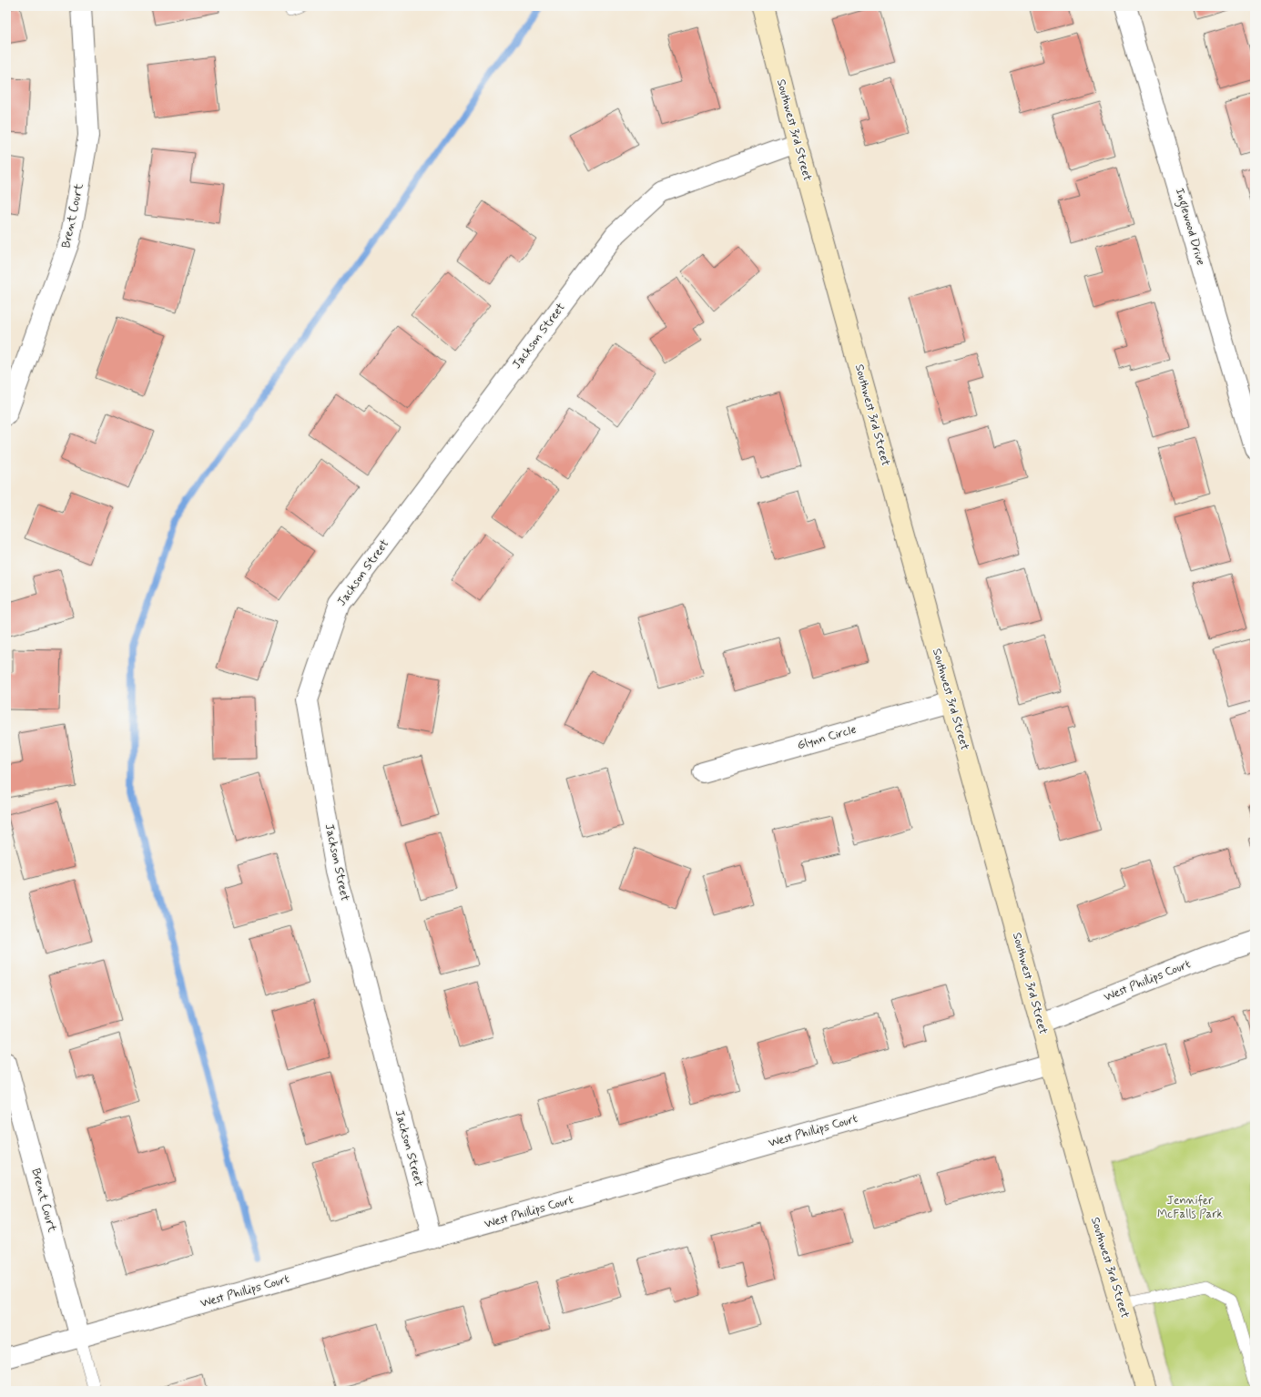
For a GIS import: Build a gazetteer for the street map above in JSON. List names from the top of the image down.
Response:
{
  "streets": {
    "street": [
      "Southwest 3rd Street",
      "Brent Court",
      "Inglewood Drive",
      "Jackson Street",
      "Glynn Circle",
      "West Phillips Court"
    ]
  },
  "crossings": [
    ["Southwest 3rd Street", "Jackson Street"],
    ["Southwest 3rd Street", "Glynn Circle"],
    ["Southwest 3rd Street", "West Phillips Court"],
    ["Brent Court", "West Phillips Court"],
    ["Jackson Street", "West Phillips Court"]
  ],
  "parks": ["Jennifer McFalls Park"]
}
